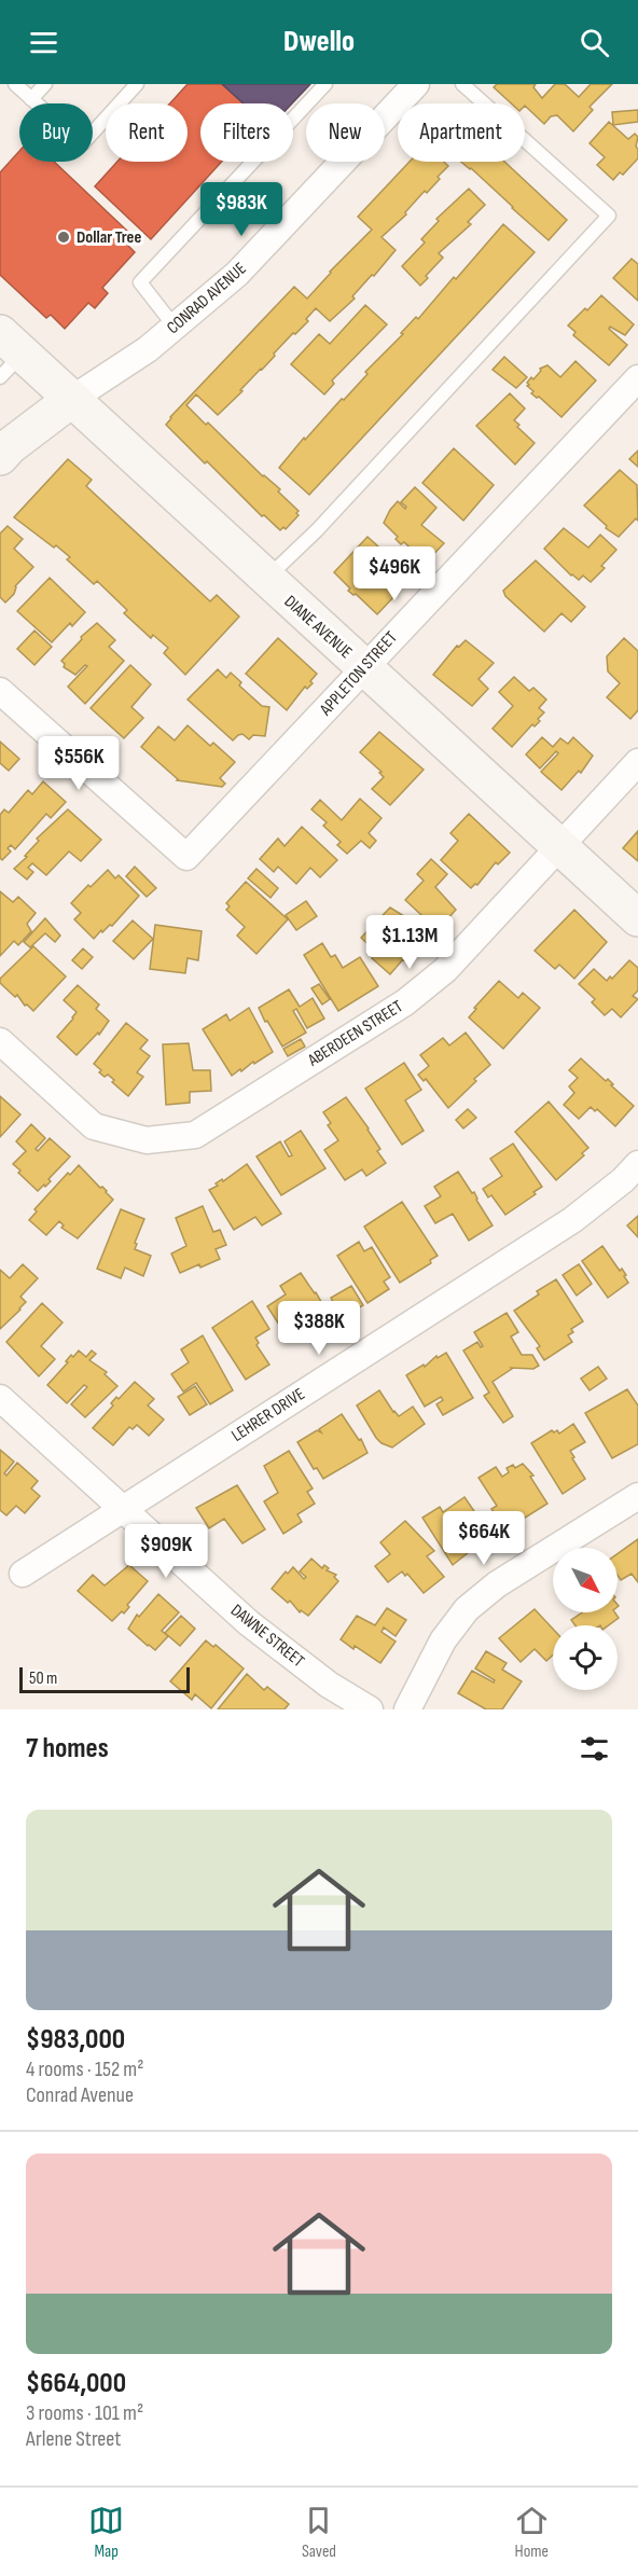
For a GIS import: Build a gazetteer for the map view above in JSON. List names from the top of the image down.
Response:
{
  "streets": {
    "street": [
      "CONRAD AVENUE",
      "DIANE AVENUE",
      "APPLETON STREET",
      "ABERDEEN STREET",
      "LEHRER DRIVE",
      "DAWNE STREET"
    ]
  },
  "crossings": [
    ["CONRAD AVENUE", "DIANE AVENUE"],
    ["DIANE AVENUE", "APPLETON STREET"],
    ["DIANE AVENUE", "ABERDEEN STREET"],
    ["LEHRER DRIVE", "DAWNE STREET"]
  ],
  "places": ["Dollar Tree"],
  "scale_bar": "50 m",
  "north": "bottom right",
  "page": {
    "header": "Dwello",
    "chip": [
      "Buy",
      "Rent",
      "Filters",
      "New",
      "Apartment"
    ],
    "price": [
      "$983K",
      "$496K",
      "$556K",
      "$1.13M",
      "$388K",
      "$664K",
      "$909K"
    ],
    "scale": "50 m",
    "heading": "7 homes",
    "list": [
      {
        "name": "$983,000",
        "note": "4 rooms · 152 m² · Conrad Avenue"
      },
      {
        "name": "$664,000",
        "note": "3 rooms · 101 m² · Arlene Street"
      }
    ],
    "tabs": ["Map", "Saved", "Home"]
  }
}
